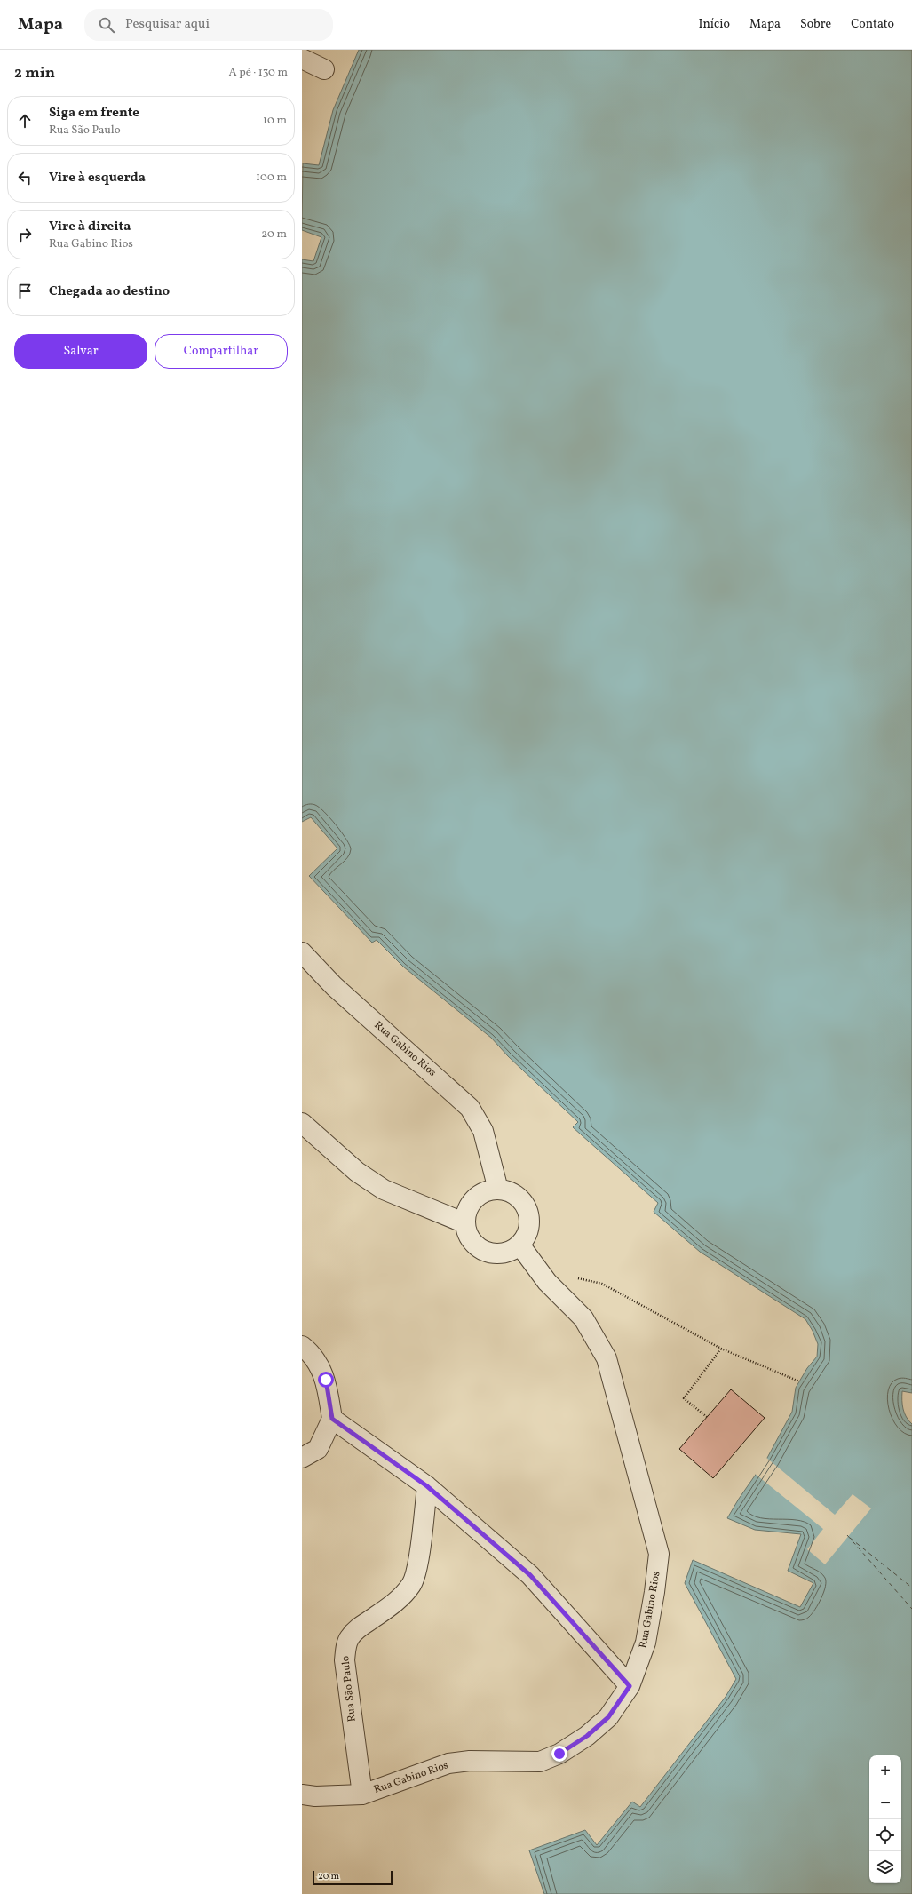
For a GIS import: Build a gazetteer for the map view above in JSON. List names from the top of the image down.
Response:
{
  "streets": {
    "street": ["Rua Gabino Rios", "Rua São Paulo"]
  },
  "crossings": [
    ["Rua Gabino Rios", "Rua São Paulo"]
  ],
  "scale_bar": "20 m",
  "page": {
    "header": "Mapa",
    "search": "Pesquisar aqui",
    "nav": [
      "Início",
      "Mapa",
      "Sobre",
      "Contato"
    ],
    "heading": ["2 min", "A pé · 130 m"],
    "list": [
      ["Siga em frente", "Rua São Paulo", "10 m"],
      ["Vire à esquerda", "100 m"],
      ["Vire à direita", "Rua Gabino Rios", "20 m"],
      "Chegada ao destino"
    ],
    "buttons": ["Salvar", "Compartilhar"],
    "map_buttons": ["+", "−"],
    "scale": "20 m"
  }
}
